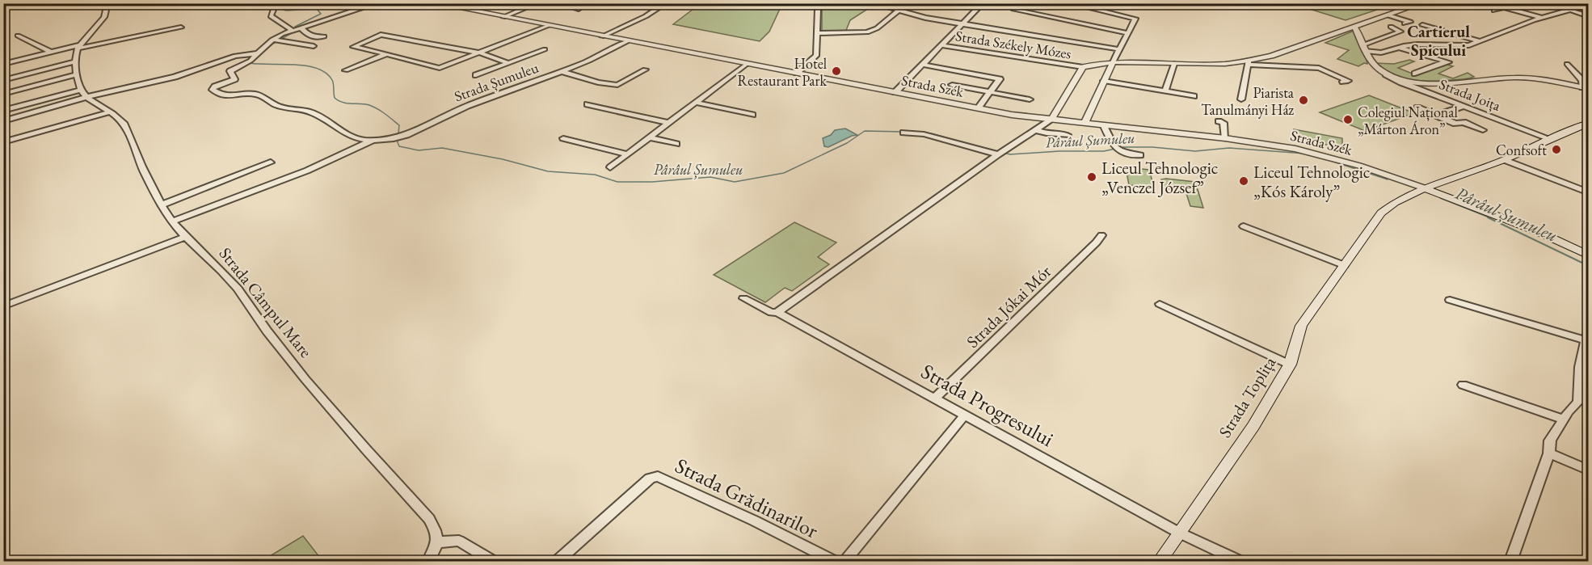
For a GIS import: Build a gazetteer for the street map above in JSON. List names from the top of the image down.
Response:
{
  "streets": {
    "main road": ["Strada Toplița"],
    "street": [
      "Strada Székely Mózes",
      "Strada Șumuleu",
      "Strada Szék",
      "Strada Joița",
      "Strada Câmpul Mare",
      "Strada Jókai Mór",
      "Strada Progresului",
      "Strada Grădinarilor"
    ]
  },
  "crossings": [
    ["Strada Șumuleu", "Strada Szék"],
    ["Strada Șumuleu", "Strada Câmpul Mare"],
    ["Strada Szék", "Strada Toplița"],
    ["Strada Joița", "Strada Toplița"],
    ["Strada Jókai Mór", "Strada Progresului"],
    ["Strada Toplița", "Strada Progresului"]
  ],
  "districts": ["Cartierul Spicului"],
  "water": ["Pârâul Șumuleu"],
  "places": [
    "Hotel Restaurant Park",
    "Piarista Tanulmányi Ház",
    "Colegiul Național „Márton Áron”",
    "Confsoft",
    "Liceul Tehnologic „Venczel József”",
    "Liceul Tehnologic „Kós Károly”"
  ]
}
